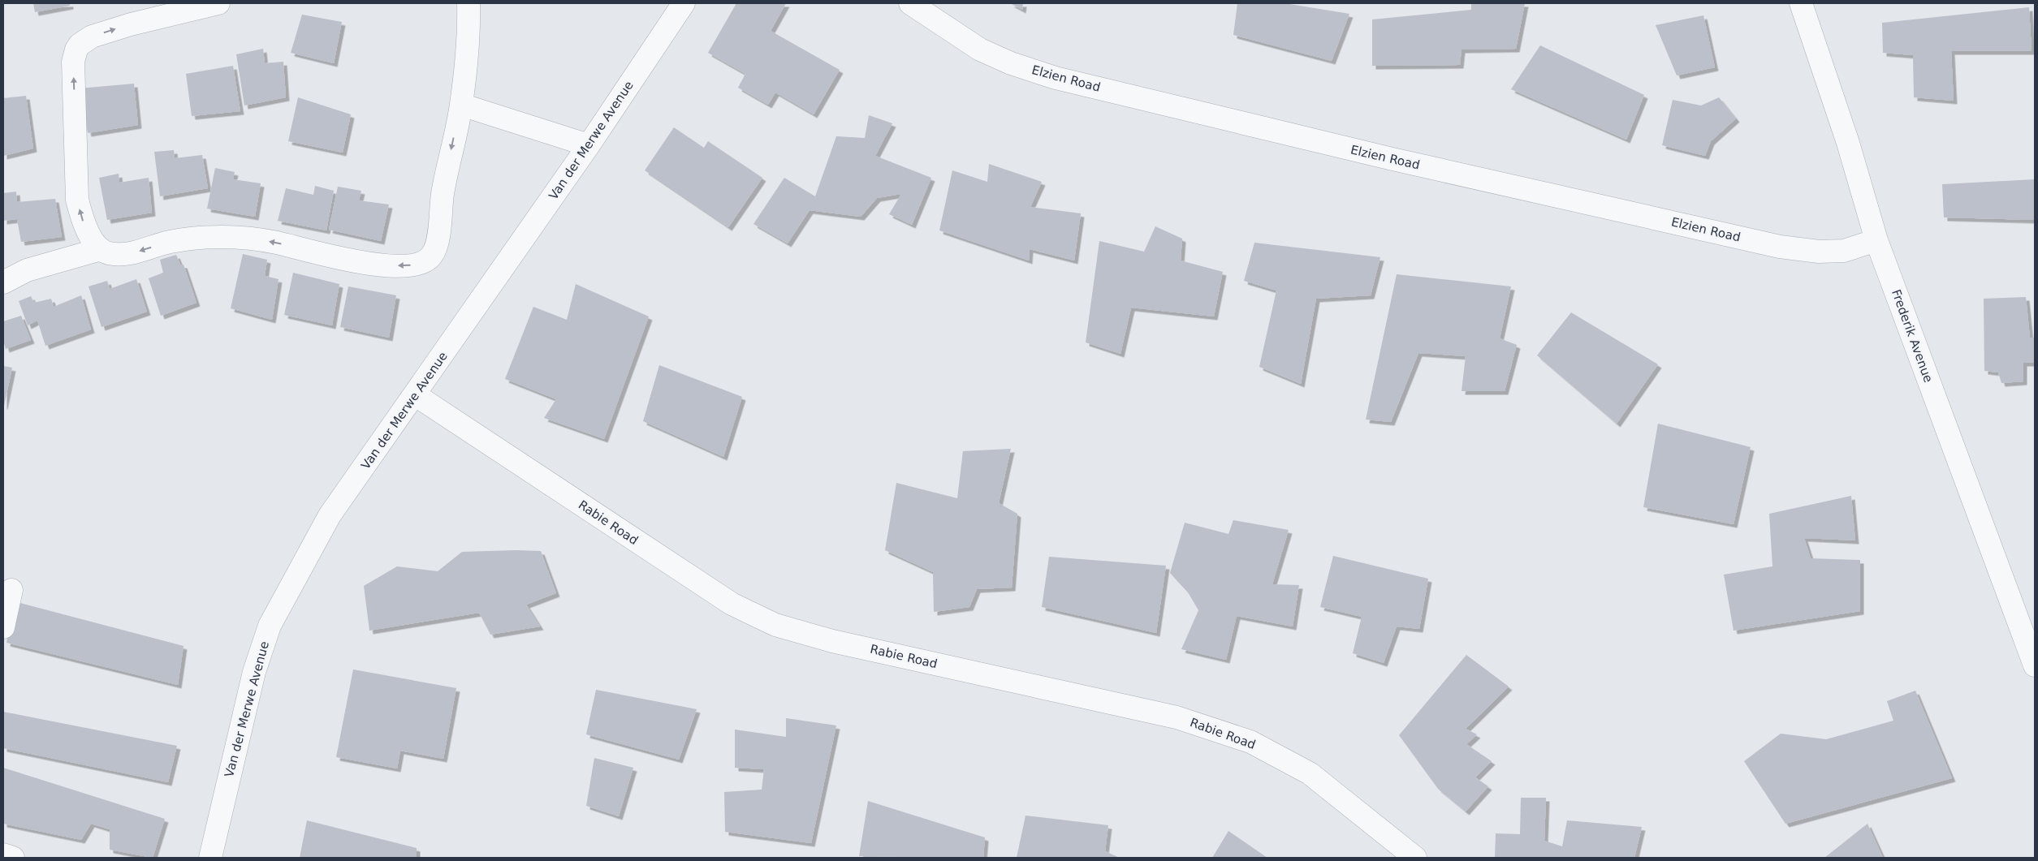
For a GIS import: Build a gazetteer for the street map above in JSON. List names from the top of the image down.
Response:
{
  "streets": {
    "street": [
      "Elzien Road",
      "Van der Merwe Avenue",
      "Frederik Avenue",
      "Rabie Road"
    ]
  },
  "crossings": [
    ["Elzien Road", "Frederik Avenue"],
    ["Van der Merwe Avenue", "Rabie Road"]
  ]
}
